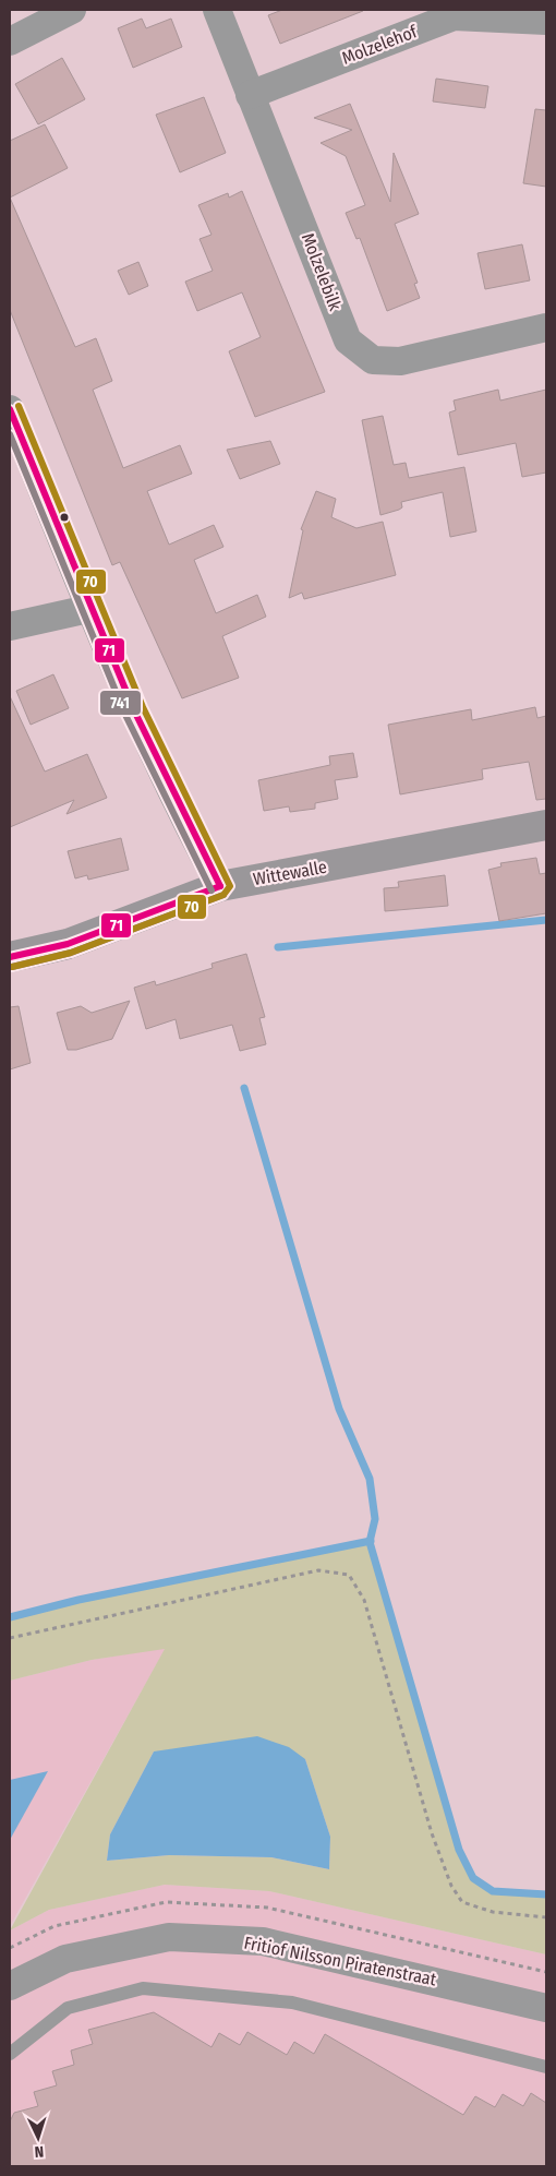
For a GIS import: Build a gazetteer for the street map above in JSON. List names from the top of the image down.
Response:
{
  "streets": {
    "street": [
      "Molzelehof",
      "Molzelebilk",
      "Wittewalle",
      "Fritiof Nilsson Piratenstraat"
    ]
  },
  "crossings": [
    ["Molzelehof", "Molzelebilk"]
  ],
  "lines": ["transit line 70", "transit line 71", "transit line 741"],
  "north": "bottom"
}
